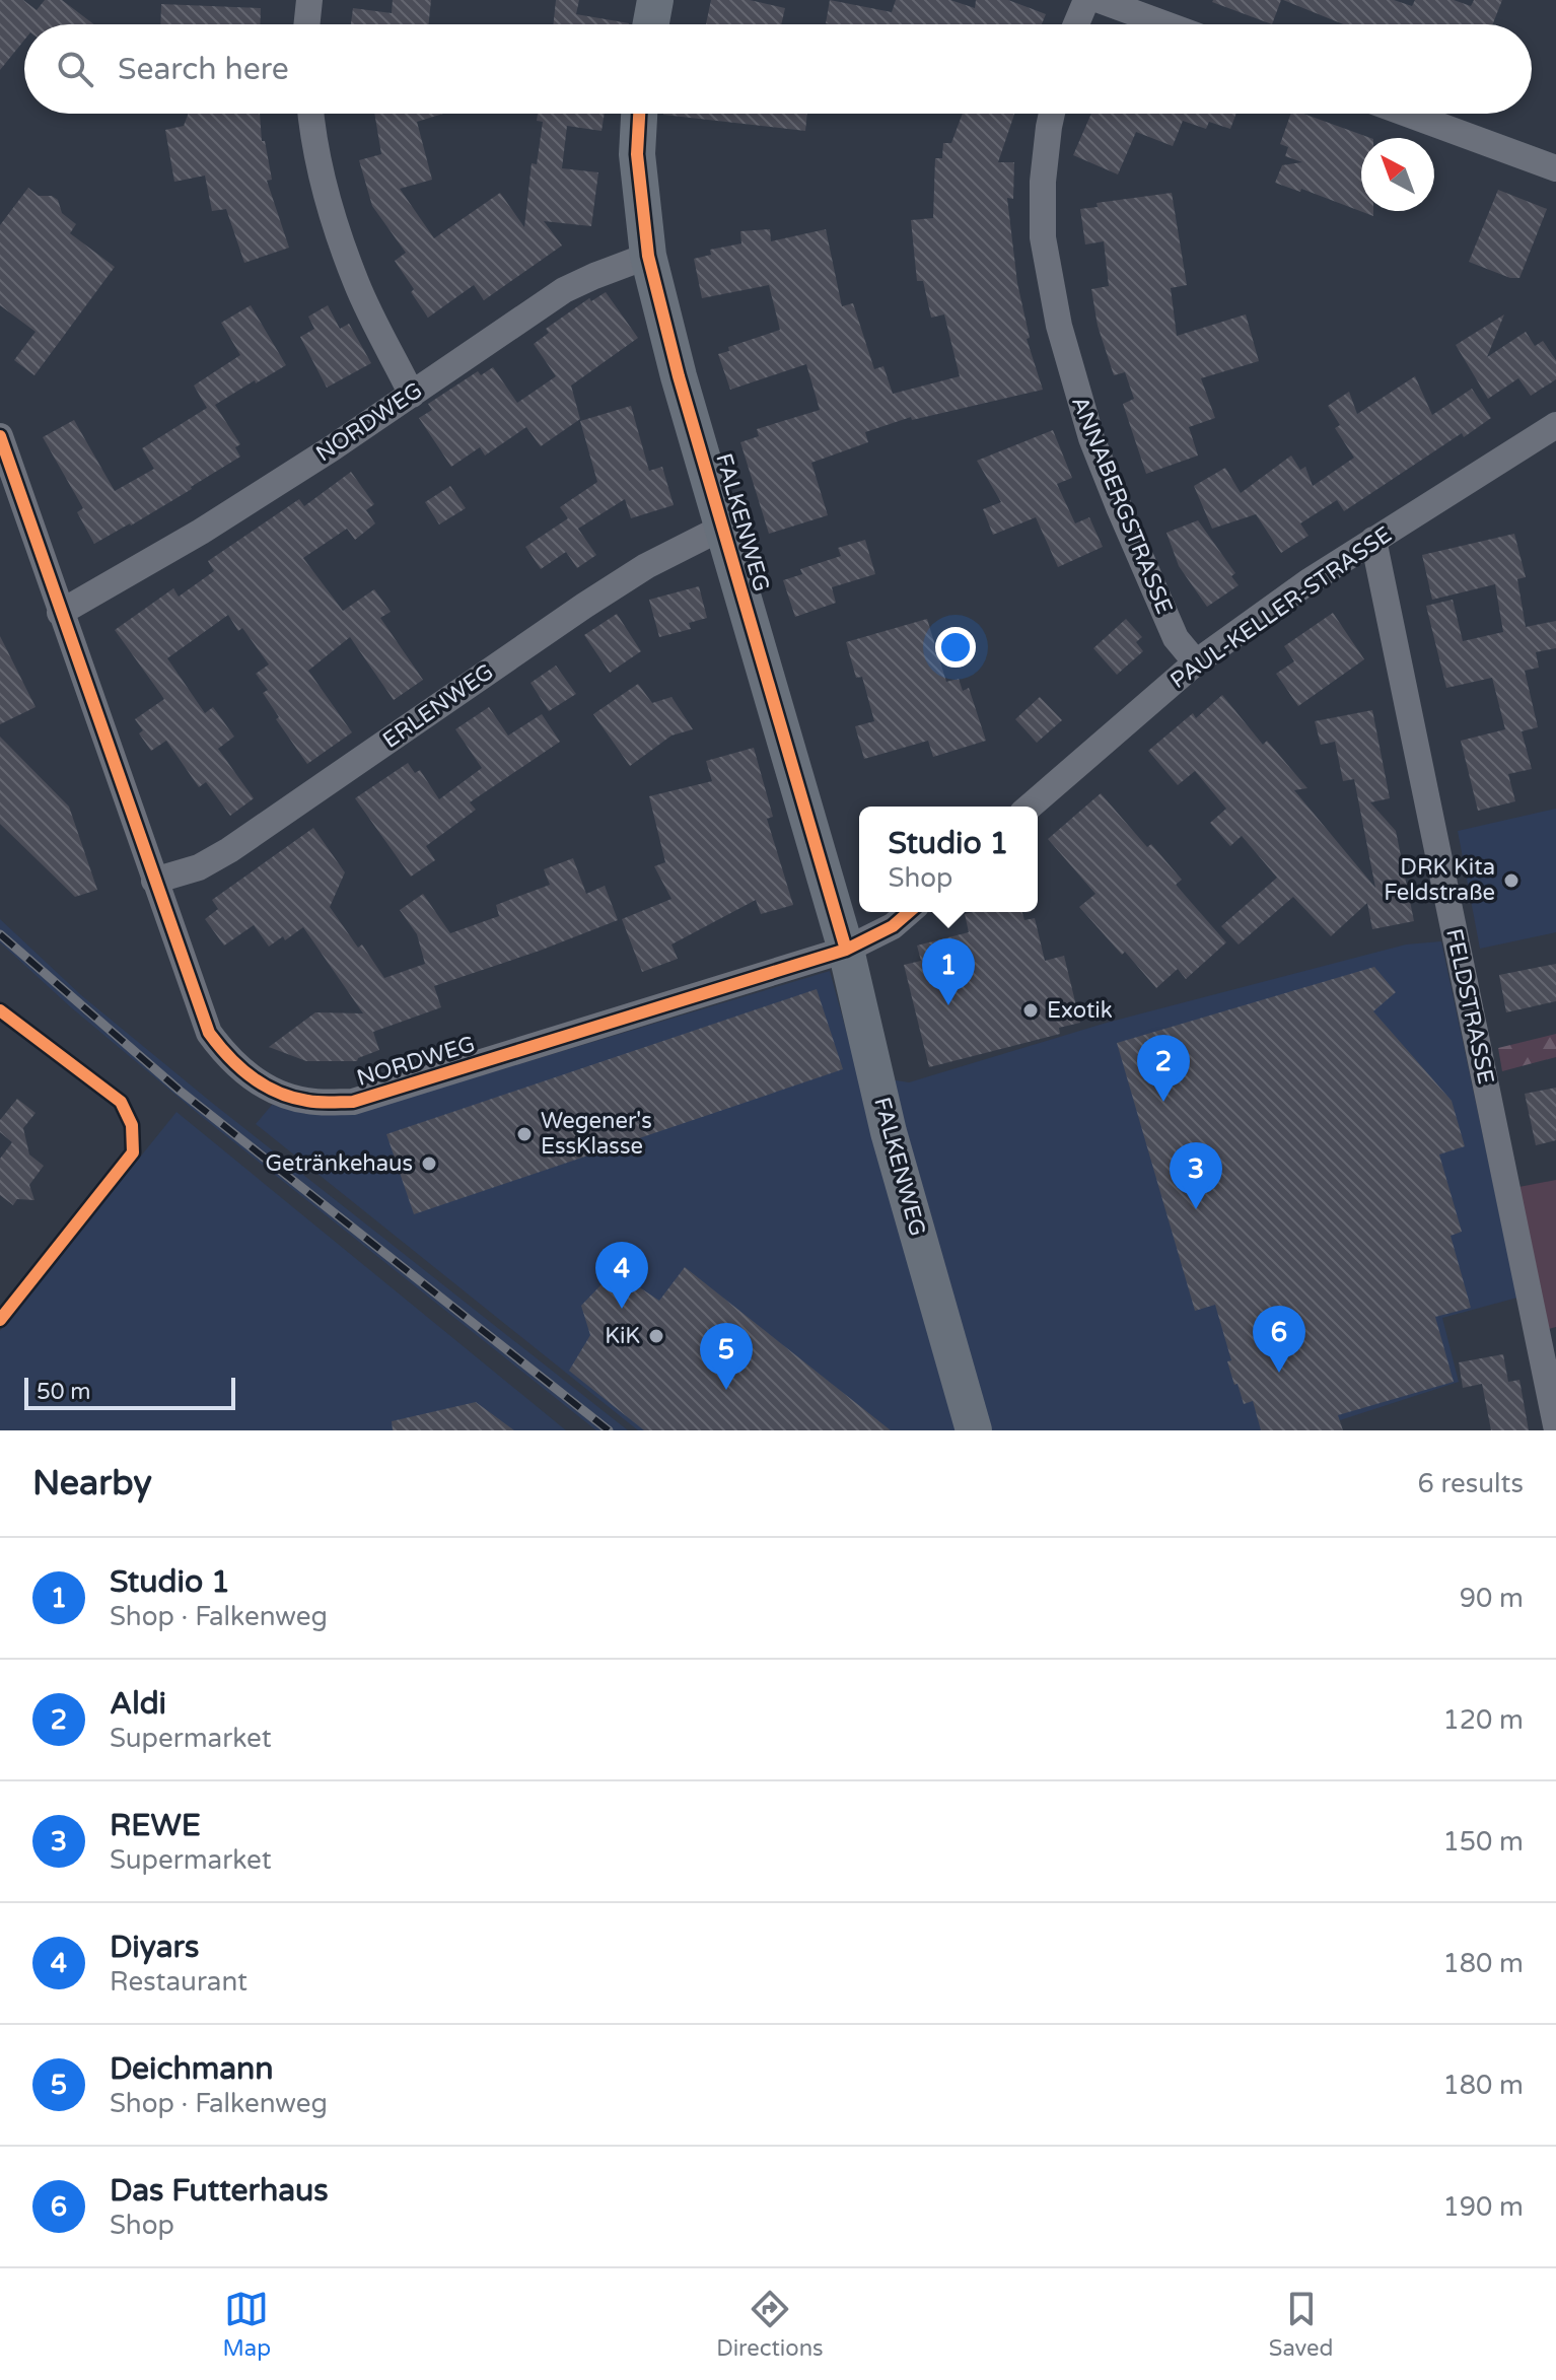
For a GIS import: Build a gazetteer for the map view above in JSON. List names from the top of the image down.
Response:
{
  "streets": {
    "main road": ["FALKENWEG"],
    "street": [
      "NORDWEG",
      "ANNABERGSTRASSE",
      "PAUL-KELLER-STRASSE",
      "ERLENWEG",
      "FELDSTRASSE"
    ]
  },
  "crossings": [
    ["NORDWEG", "FALKENWEG"],
    ["NORDWEG", "ERLENWEG"],
    ["ANNABERGSTRASSE", "PAUL-KELLER-STRASSE"],
    ["FALKENWEG", "ERLENWEG"],
    ["PAUL-KELLER-STRASSE", "FELDSTRASSE"]
  ],
  "places": [
    "DRK Kita Feldstraße",
    "Exotik",
    "Wegener's EssKlasse",
    "Getränkehaus",
    "KiK"
  ],
  "scale_bar": "50 m",
  "north": "top left",
  "page": {
    "search": "Search here",
    "popup": ["Studio 1", "Shop"],
    "pins": [
      "1",
      "2",
      "3",
      "4",
      "6",
      "5"
    ],
    "scale": "50 m",
    "heading": ["Nearby", "6 results"],
    "list": [
      {
        "mark": "1",
        "name": "Studio 1",
        "note": "Shop · Falkenweg",
        "value": "90 m"
      },
      {
        "mark": "2",
        "name": "Aldi",
        "note": "Supermarket",
        "value": "120 m"
      },
      {
        "mark": "3",
        "name": "REWE",
        "note": "Supermarket",
        "value": "150 m"
      },
      {
        "mark": "4",
        "name": "Diyars",
        "note": "Restaurant",
        "value": "180 m"
      },
      {
        "mark": "5",
        "name": "Deichmann",
        "note": "Shop · Falkenweg",
        "value": "180 m"
      },
      {
        "mark": "6",
        "name": "Das Futterhaus",
        "note": "Shop",
        "value": "190 m"
      }
    ],
    "nav": ["Map", "Directions", "Saved"]
  }
}
